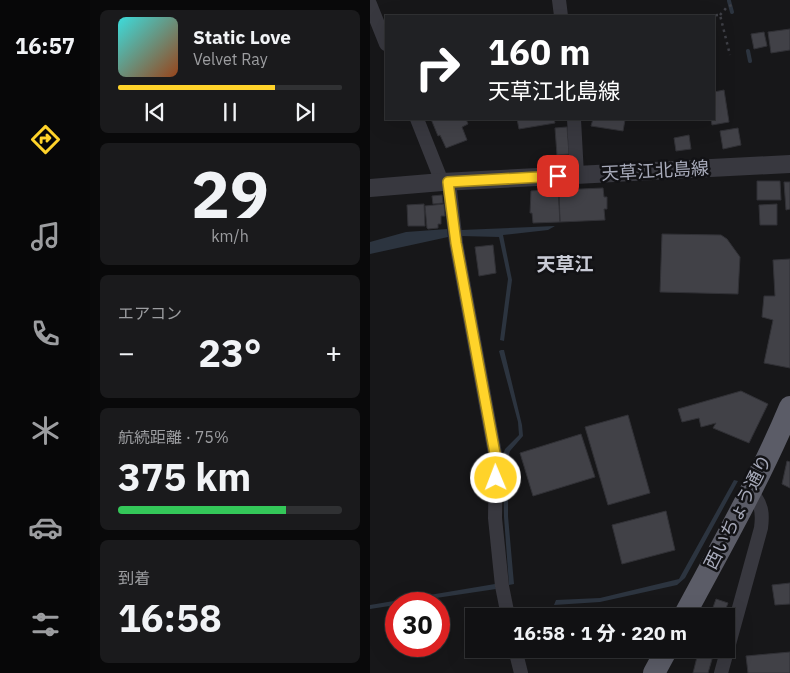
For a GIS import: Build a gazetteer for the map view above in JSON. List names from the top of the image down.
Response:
{
  "streets": {
    "highway": ["西いちょう通り"],
    "street": ["天草江北島線"]
  },
  "districts": ["天草江"],
  "page": {
    "tabs": "16:57",
    "turn": ["160 m", "天草江北島線"],
    "song": ["Static Love", "Velvet Ray"],
    "tile": [
      ["29", "km/h"],
      "エアコン",
      ["航続距離 · 75%", "375 km"],
      ["到着", "16:58"]
    ],
    "heat": ["−", "23°", "+"],
    "limit": "30",
    "trip": "16:58 · 1 分 · 220 m"
  }
}
